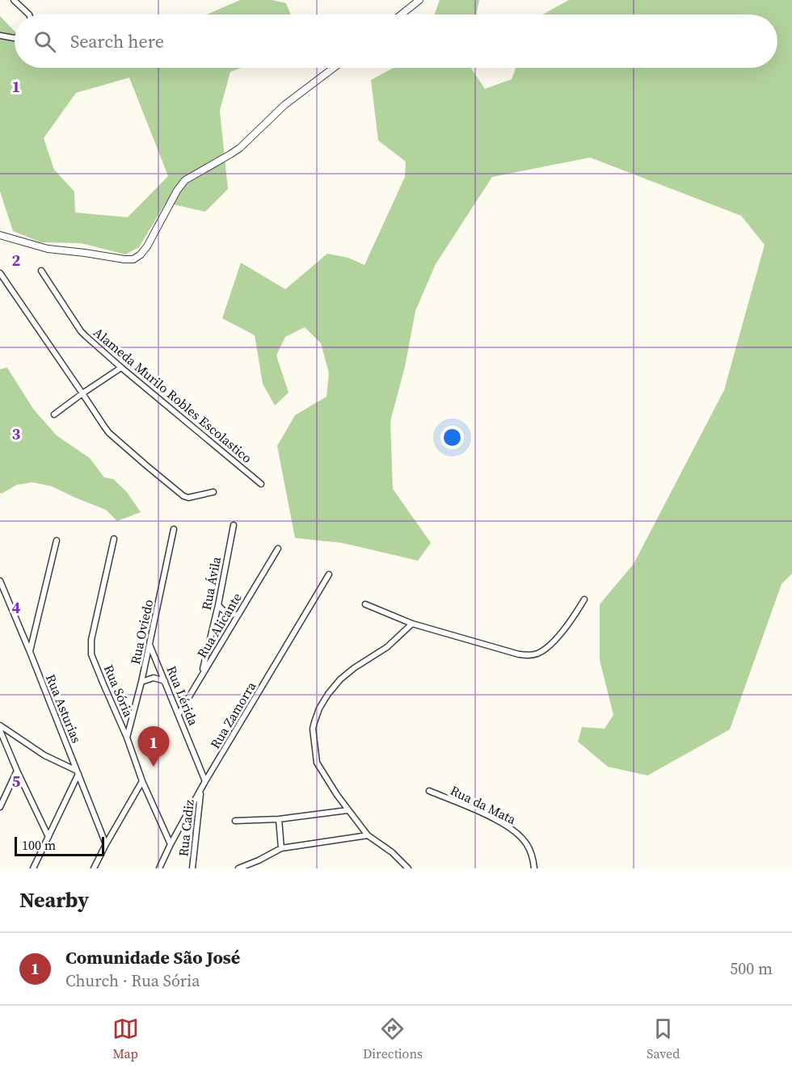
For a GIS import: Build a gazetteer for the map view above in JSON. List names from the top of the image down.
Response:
{
  "streets": {
    "street": [
      "Alameda Murilo Robles Escolastico",
      "Rua Ávila",
      "Rua Alicante",
      "Rua Oviedo",
      "Rua Sória",
      "Rua Lérida",
      "Rua Asturias",
      "Rua Zamorra",
      "Rua da Mata",
      "Rua Cadiz"
    ]
  },
  "crossings": [
    ["Rua Ávila", "Rua Alicante"],
    ["Rua Alicante", "Rua Lérida"],
    ["Rua Oviedo", "Rua Sória"],
    ["Rua Oviedo", "Rua Lérida"],
    ["Rua Sória", "Rua Zamorra"],
    ["Rua Lérida", "Rua Zamorra"],
    ["Rua Zamorra", "Rua Cadiz"]
  ],
  "scale_bar": "100 m",
  "page": {
    "search": "Search here",
    "pins": "1",
    "scale": "100 m",
    "heading": "Nearby",
    "list": [
      {
        "mark": "1",
        "name": "Comunidade São José",
        "note": "Church · Rua Sória",
        "value": "500 m"
      }
    ],
    "nav": ["Map", "Directions", "Saved"]
  },
  "grid": {
    "rows": [
      "1",
      "2",
      "3",
      "4",
      "5"
    ]
  }
}
